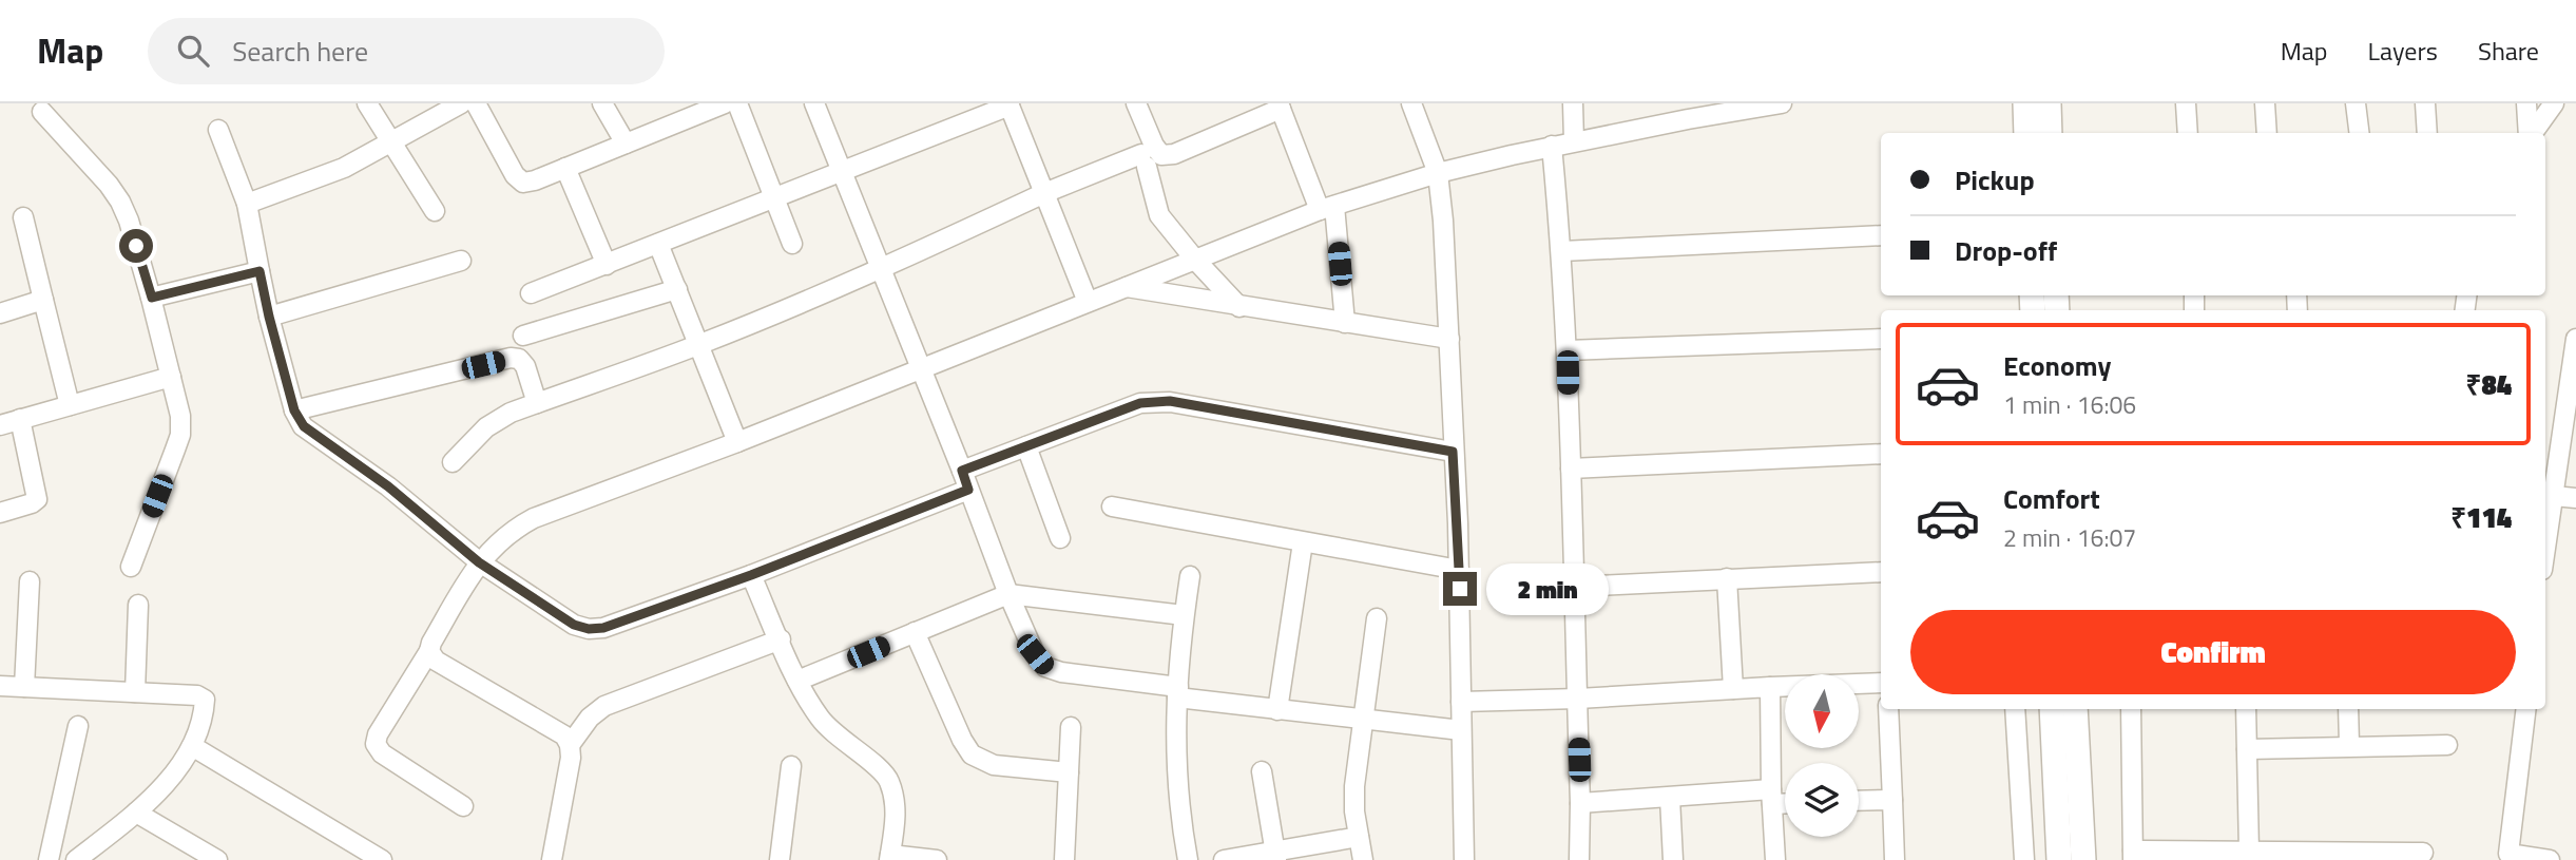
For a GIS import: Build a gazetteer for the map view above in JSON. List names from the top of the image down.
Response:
{
  "north": "bottom",
  "page": {
    "header": "Map",
    "search": "Search here",
    "nav": ["Map", "Layers", "Share"],
    "banner": ["Pickup", "Drop-off"],
    "list": [
      {
        "name": "Economy",
        "note": "1 min · 16:06",
        "value": "₹84"
      },
      {
        "name": "Comfort",
        "note": "2 min · 16:07",
        "value": "₹114"
      }
    ],
    "bubble": "2 min",
    "buttons": "Confirm"
  }
}
